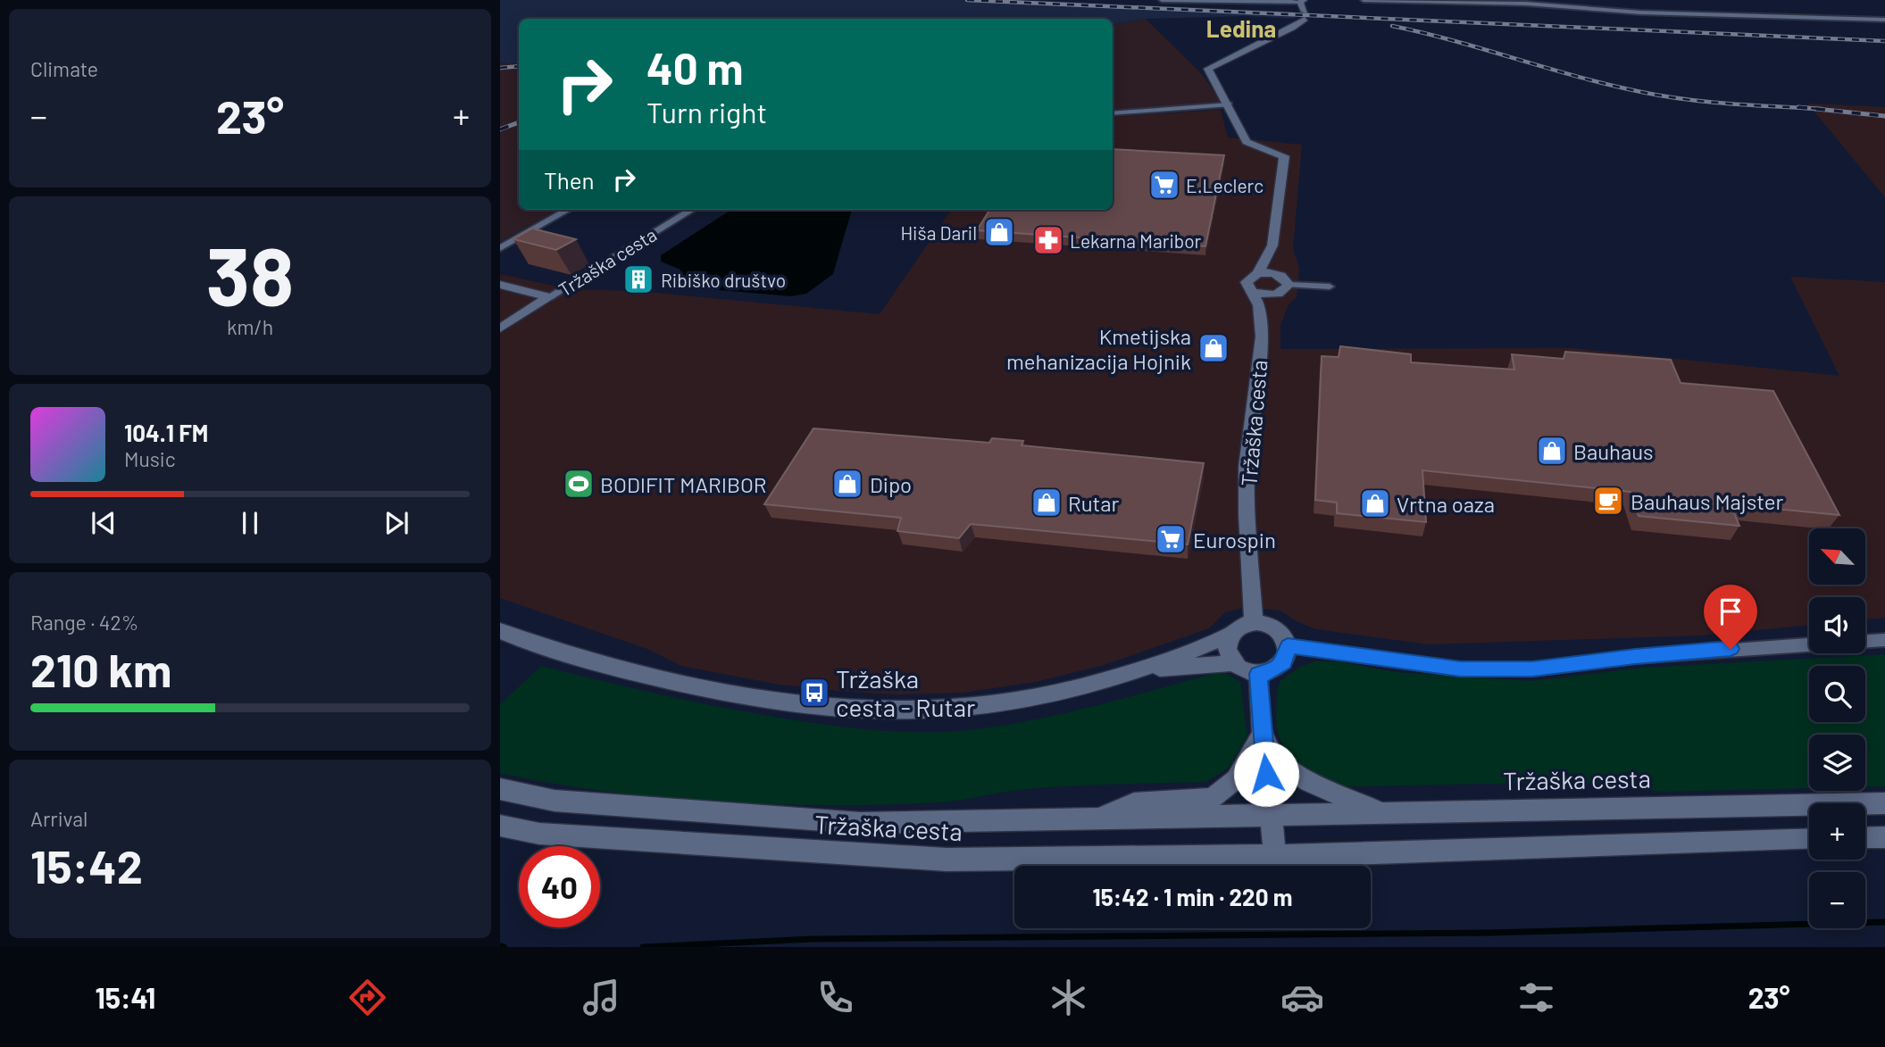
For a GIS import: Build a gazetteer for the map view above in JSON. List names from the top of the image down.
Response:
{
  "streets": {
    "street": ["Tržaška cesta"]
  },
  "districts": ["Ledina"],
  "places": {
    "supermarket": ["E.Leclerc", "Eurospin"],
    "shop": [
      "Hiša Daril",
      "Kmetijska mehanizacija Hojnik",
      "Bauhaus",
      "Dipo",
      "Rutar",
      "Vrtna oaza"
    ],
    "pharmacy": ["Lekarna Maribor"],
    "building": ["Ribiško društvo"],
    "sports": ["BODIFIT MARIBOR"],
    "cafe": ["Bauhaus Majster"],
    "bus stop": ["Tržaška cesta - Rutar"]
  },
  "north": "top left",
  "page": {
    "tile": [
      "Climate",
      ["38", "km/h"],
      ["Range · 42%", "210 km"],
      ["Arrival", "15:42"]
    ],
    "turn": ["40 m", "Turn right"],
    "heat": ["−", "23°", "+"],
    "then": "Then",
    "song": ["104.1 FM", "Music"],
    "map_buttons": ["+", "−"],
    "limit": "40",
    "trip": "15:42 · 1 min · 220 m",
    "tabs": ["15:41", "23°"]
  }
}
